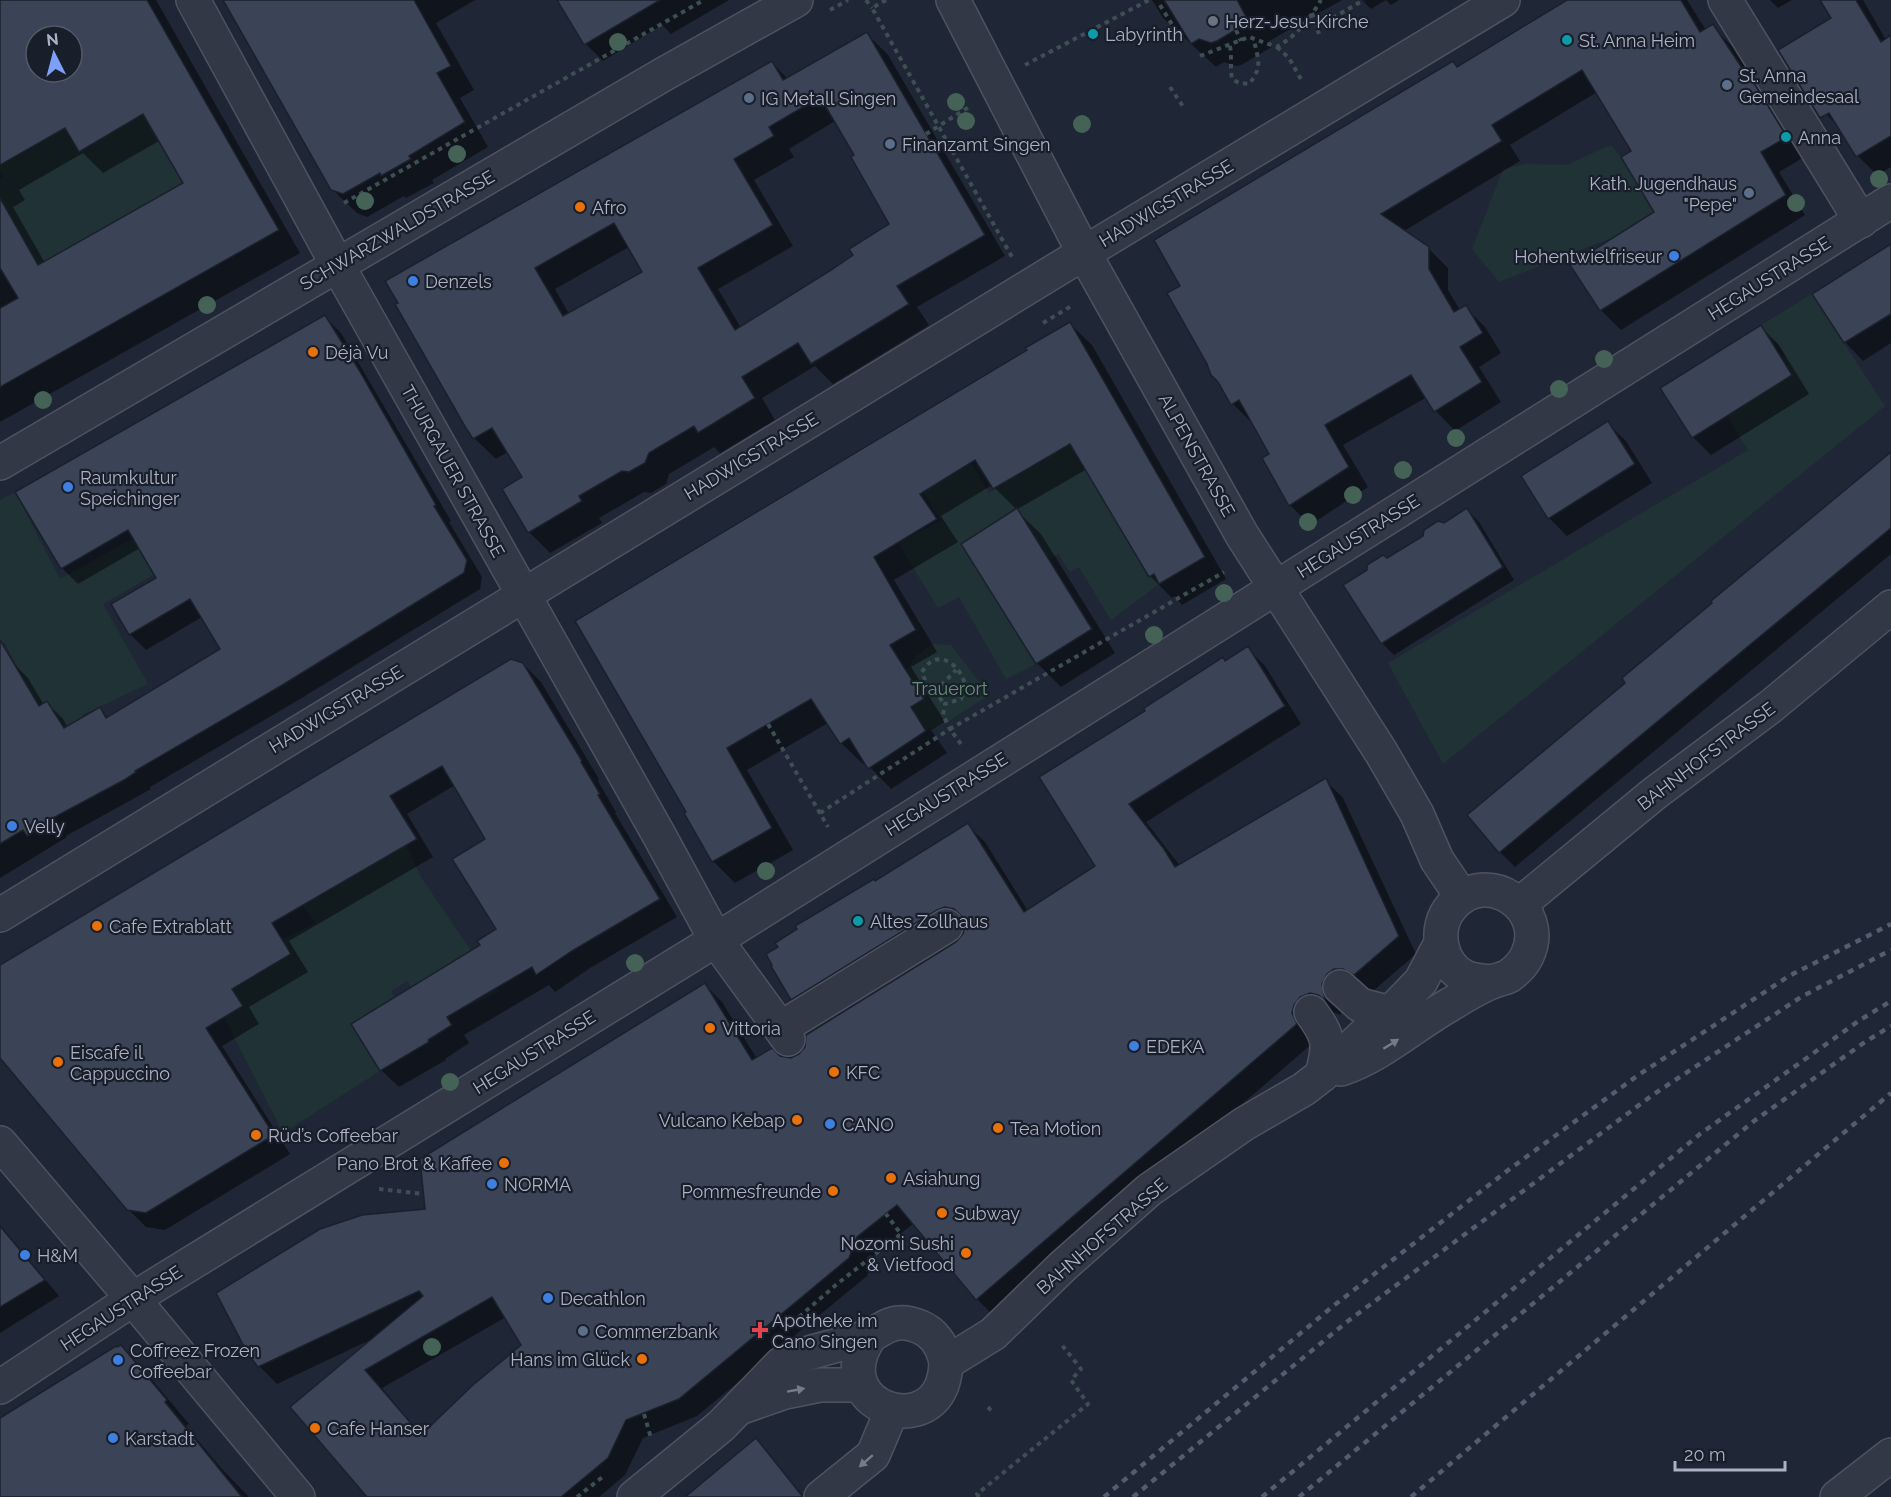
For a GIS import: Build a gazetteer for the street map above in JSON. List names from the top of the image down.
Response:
{
  "streets": {
    "street": [
      "HADWIGSTRASSE",
      "SCHWARZWALDSTRASSE",
      "HEGAUSTRASSE",
      "ALPENSTRASSE",
      "THURGAUER STRASSE",
      "BAHNHOFSTRASSE"
    ]
  },
  "crossings": [
    ["HADWIGSTRASSE", "ALPENSTRASSE"],
    ["HADWIGSTRASSE", "THURGAUER STRASSE"],
    ["SCHWARZWALDSTRASSE", "THURGAUER STRASSE"],
    ["HEGAUSTRASSE", "ALPENSTRASSE"],
    ["HEGAUSTRASSE", "THURGAUER STRASSE"],
    ["ALPENSTRASSE", "BAHNHOFSTRASSE"]
  ],
  "parks": ["Trauerort"],
  "places": {
    "other": [
      "Herz-Jesu-Kirche",
      "Labyrinth",
      "St. Anna Heim",
      "St. Anna Gemeindesaal",
      "IG Metall Singen",
      "Anna",
      "Finanzamt Singen",
      "Kath. Jugendhaus \"Pepe\"",
      "Afro",
      "Hohentwielfriseur",
      "Denzels",
      "Déjà Vu",
      "Raumkultur Speichinger",
      "Velly",
      "Altes Zollhaus",
      "Cafe Extrablatt",
      "Vittoria",
      "EDEKA",
      "Eiscafe il Cappuccino",
      "KFC",
      "Vulcano Kebap",
      "CANO",
      "Tea Motion",
      "Rüd’s Coffeebar",
      "Pano Brot & Kaffee",
      "Asiahung",
      "NORMA",
      "Pommesfreunde",
      "Subway",
      "Nozomi Sushi & Vietfood",
      "H&M",
      "Decathlon",
      "Commerzbank",
      "Hans im Glück",
      "Coffreez Frozen Coffeebar",
      "Cafe Hanser",
      "Karstadt"
    ],
    "health": ["Apotheke im Cano Singen"]
  },
  "scale_bar": "20 m",
  "north": "top"
}
